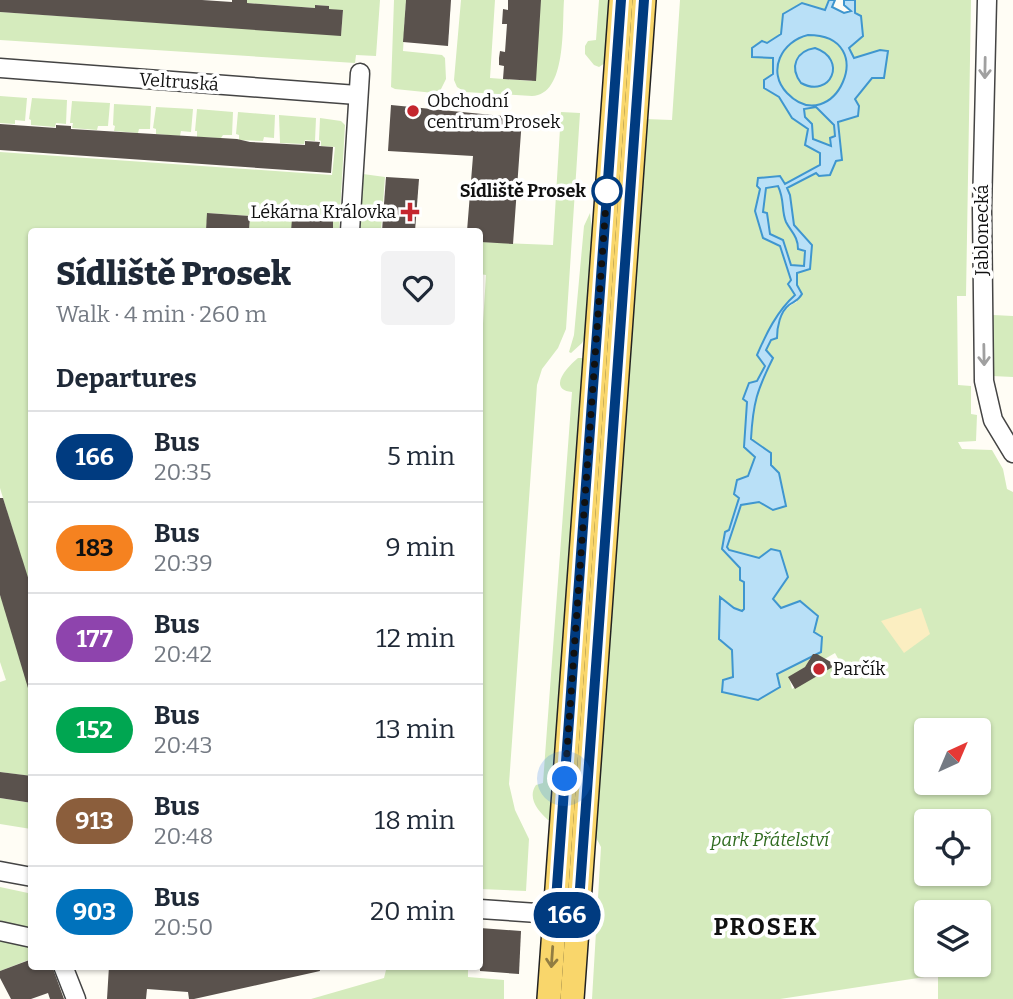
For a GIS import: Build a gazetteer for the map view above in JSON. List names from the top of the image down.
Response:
{
  "streets": {
    "street": ["Veltruská", "Jablonecká"]
  },
  "one_way": ["Jablonecká"],
  "districts": ["PROSEK"],
  "parks": ["park Přátelství"],
  "places": {
    "other": ["Obchodní centrum Prosek", "Sídliště Prosek", "Parčík"],
    "health": ["Lékárna Královka"]
  },
  "lines": ["bus line 166"],
  "north": "top right",
  "page": {
    "on_map": "166",
    "heading": [
      ["Sídliště Prosek", "Walk · 4 min · 260 m"],
      "Departures"
    ],
    "list": [
      {
        "mark": "166",
        "name": "Bus",
        "note": "20:35",
        "value": "5 min"
      },
      {
        "mark": "183",
        "name": "Bus",
        "note": "20:39",
        "value": "9 min"
      },
      {
        "mark": "177",
        "name": "Bus",
        "note": "20:42",
        "value": "12 min"
      },
      {
        "mark": "152",
        "name": "Bus",
        "note": "20:43",
        "value": "13 min"
      },
      {
        "mark": "913",
        "name": "Bus",
        "note": "20:48",
        "value": "18 min"
      },
      {
        "mark": "903",
        "name": "Bus",
        "note": "20:50",
        "value": "20 min"
      }
    ]
  }
}
